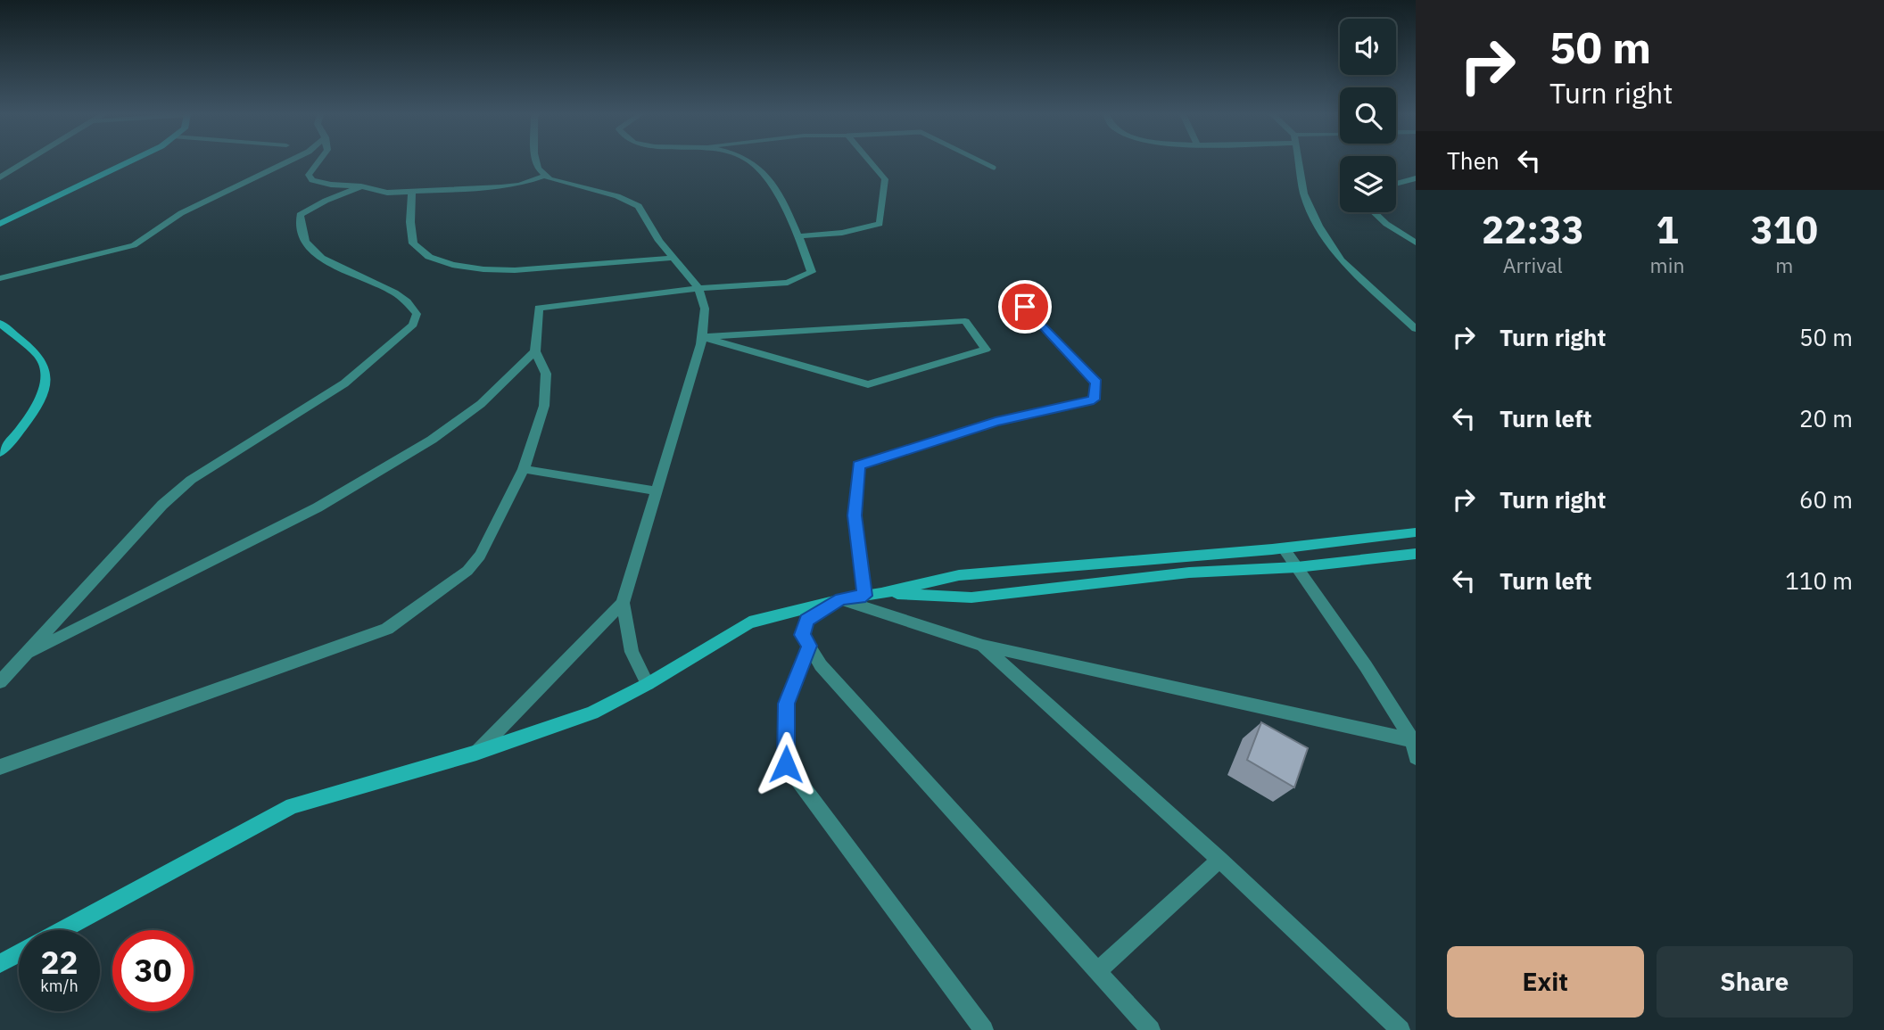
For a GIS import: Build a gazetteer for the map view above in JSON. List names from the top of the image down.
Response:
{
  "page": {
    "turn": ["50 m", "Turn right"],
    "then": "Then",
    "eta": [
      "22:33",
      "Arrival",
      "1",
      "min",
      "310",
      "m"
    ],
    "list": [
      {
        "name": "Turn right",
        "value": "50 m"
      },
      {
        "name": "Turn left",
        "value": "20 m"
      },
      {
        "name": "Turn right",
        "value": "60 m"
      },
      {
        "name": "Turn left",
        "value": "110 m"
      }
    ],
    "speed": "22 km/h",
    "limit": "30",
    "buttons": ["Exit", "Share"]
  }
}
